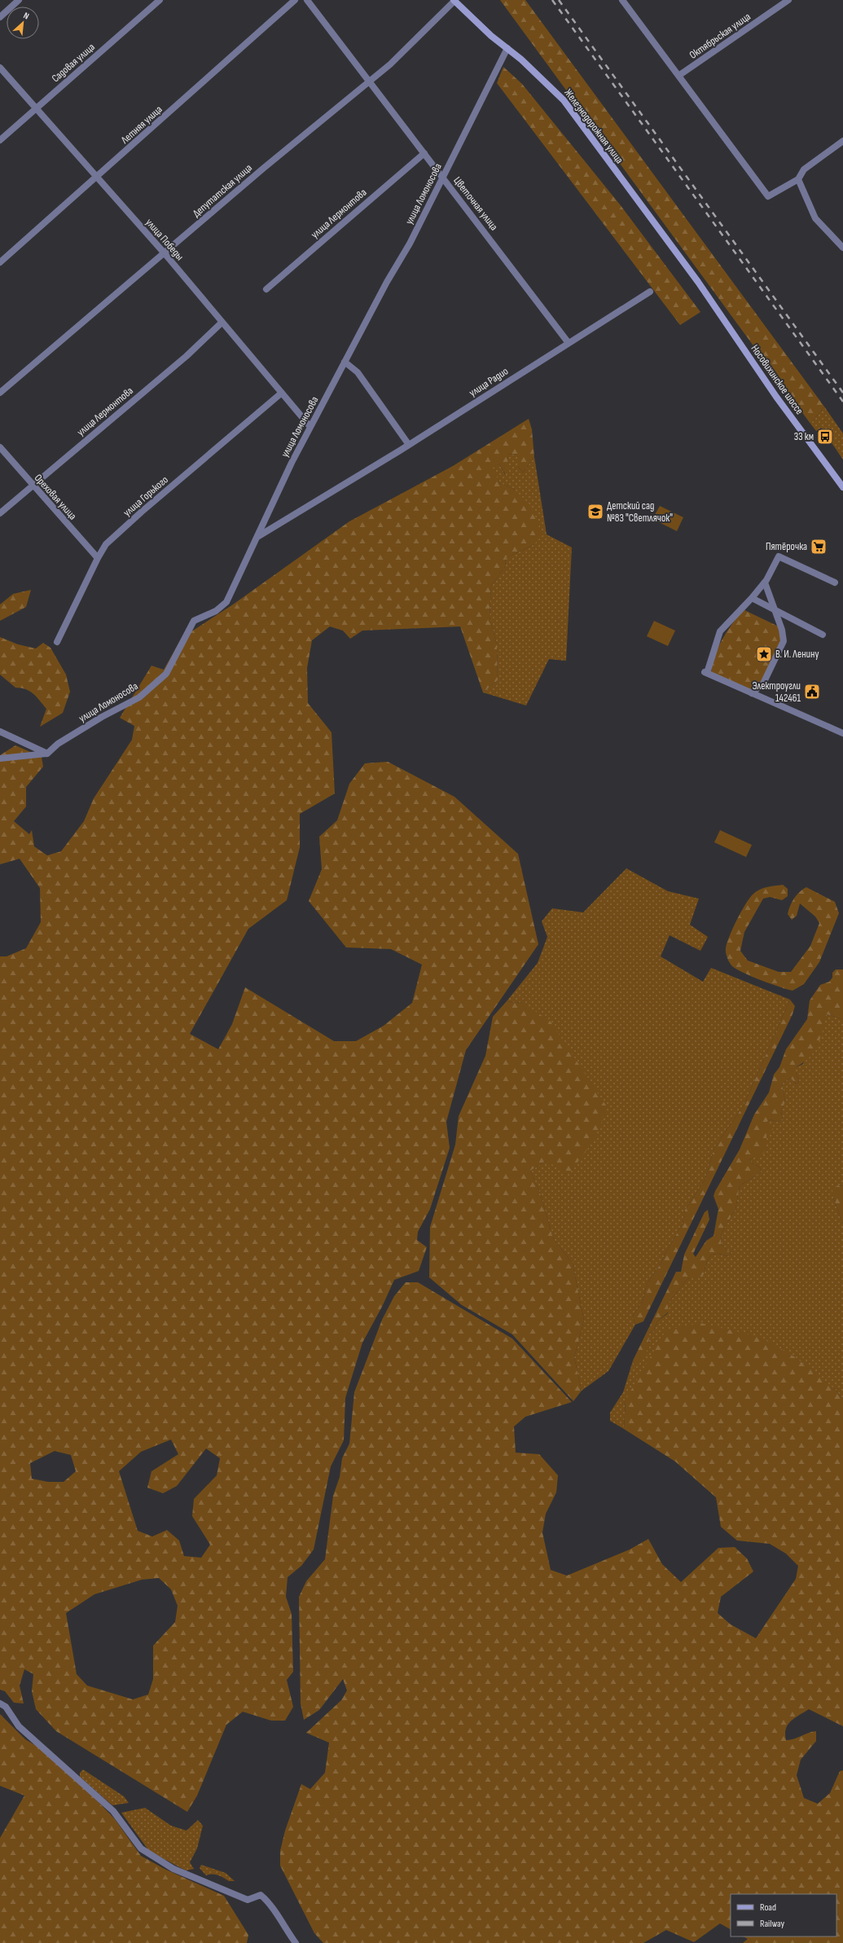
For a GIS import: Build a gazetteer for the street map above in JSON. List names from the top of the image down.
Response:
{
  "streets": {
    "main road": ["Железнодорожная улица", "Носовихинское шоссе"],
    "street": [
      "Октябрьская улица",
      "Садовая улица",
      "Летняя улица",
      "Депутатская улица",
      "улица Ломоносова",
      "Цветочная улица",
      "улица Лермонтова",
      "улица Победы",
      "улица Радио",
      "улица Горького",
      "Ореховая улица"
    ]
  },
  "crossings": [
    ["Садовая улица", "улица Победы"],
    ["Летняя улица", "улица Победы"],
    ["Железнодорожная улица", "Депутатская улица"],
    ["Железнодорожная улица", "улица Ломоносова"],
    ["Железнодорожная улица", "Носовихинское шоссе"],
    ["Депутатская улица", "Цветочная улица"],
    ["Депутатская улица", "улица Победы"],
    ["улица Ломоносова", "Цветочная улица"],
    ["улица Ломоносова", "улица Победы"],
    ["улица Ломоносова", "улица Радио"],
    ["Цветочная улица", "улица Лермонтова"],
    ["Цветочная улица", "улица Радио"],
    ["улица Лермонтова", "улица Победы"],
    ["улица Лермонтова", "Ореховая улица"],
    ["улица Победы", "улица Горького"],
    ["улица Горького", "Ореховая улица"]
  ],
  "places": {
    "bus stop": ["33 км"],
    "school or university": ["Детский сад №83 \"Светлячок\""],
    "supermarket": ["Пятёрочка"],
    "place": ["В. И. Ленину"],
    "public building": ["Электроугли 142461"]
  },
  "legend": ["Road", "Railway"],
  "north": "top right"
}
